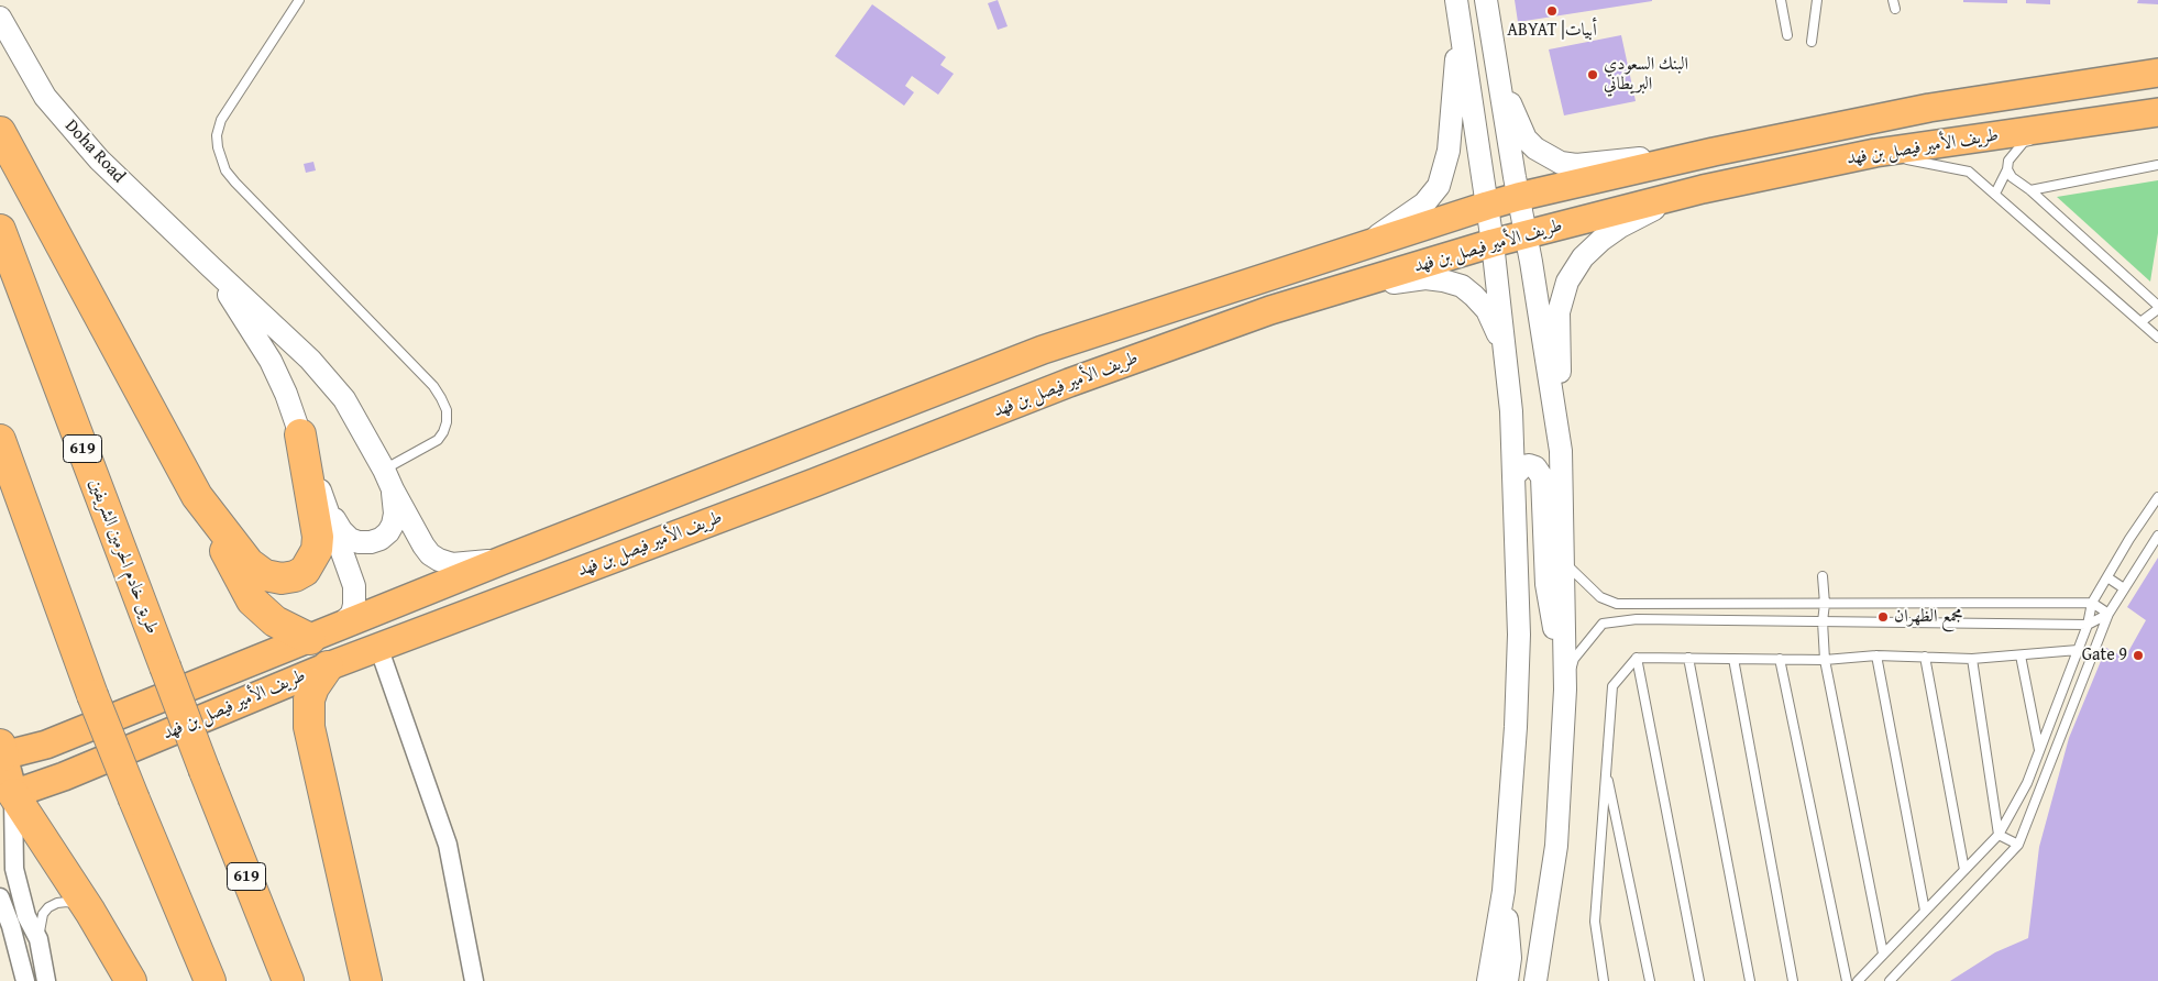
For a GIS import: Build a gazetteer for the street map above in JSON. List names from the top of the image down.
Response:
{
  "streets": {
    "highway": ["619", "طريق خادم الحرمين الشريفين"],
    "main road": ["طريف الأمير فيصل بن فهد"],
    "street": ["Doha Road"]
  },
  "places": [
    "ABYAT |أبيات",
    "البنك السعودي البريطاني",
    "مجمع الظهران",
    "Gate 9"
  ]
}
